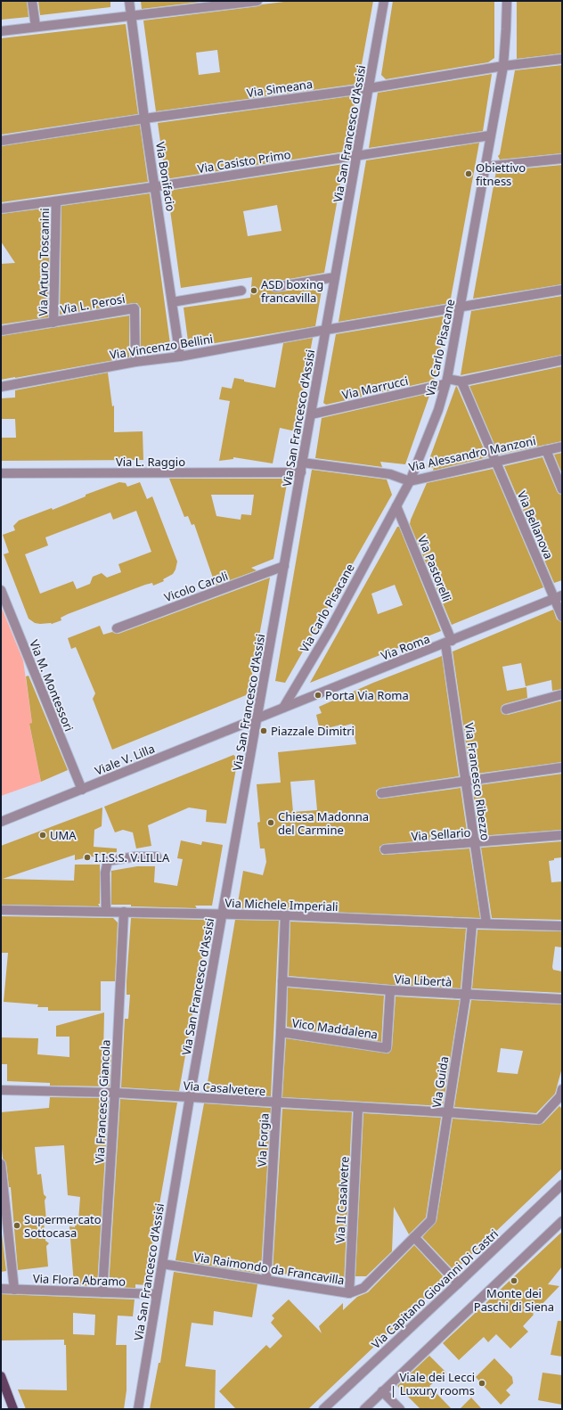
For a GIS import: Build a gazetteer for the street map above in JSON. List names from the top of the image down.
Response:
{
  "streets": {
    "street": [
      "Via Simeana",
      "Via San Francesco d'Assisi",
      "Via Casisto Primo",
      "Via Bonifacio",
      "Via Arturo Toscanini",
      "Via L. Perosi",
      "Via Vincenzo Bellini",
      "Via Carlo Pisacane",
      "Via Marrucci",
      "Via Alessandro Manzoni",
      "Via L. Raggio",
      "Via Bellanova",
      "Via Pastorelli",
      "Vicolo Caroli",
      "Via Roma",
      "Via M. Montessori",
      "Viale V. Lilla",
      "Via Francesco Ribezzo",
      "Via Sellario",
      "Via Michele Imperiali",
      "Via Libertà",
      "Vico Maddalena",
      "Via Guida",
      "Via Casalvetere",
      "Via Francesco Giancola",
      "Via Forgia",
      "Via II Casalvetre",
      "Via Raimondo da Francavilla",
      "Via Flora Abramo",
      "Via Capitano Giovanni Di Castri"
    ]
  },
  "crossings": [
    ["Via Simeana", "Via San Francesco d'Assisi"],
    ["Via Simeana", "Via Bonifacio"],
    ["Via Simeana", "Via Carlo Pisacane"],
    ["Via San Francesco d'Assisi", "Via Casisto Primo"],
    ["Via San Francesco d'Assisi", "Via Vincenzo Bellini"],
    ["Via San Francesco d'Assisi", "Via Marrucci"],
    ["Via San Francesco d'Assisi", "Via Alessandro Manzoni"],
    ["Via San Francesco d'Assisi", "Via L. Raggio"],
    ["Via San Francesco d'Assisi", "Vicolo Caroli"],
    ["Via San Francesco d'Assisi", "Via Roma"],
    ["Via San Francesco d'Assisi", "Viale V. Lilla"],
    ["Via San Francesco d'Assisi", "Via Michele Imperiali"],
    ["Via San Francesco d'Assisi", "Via Casalvetere"],
    ["Via San Francesco d'Assisi", "Via Raimondo da Francavilla"],
    ["Via San Francesco d'Assisi", "Via Flora Abramo"],
    ["Via Casisto Primo", "Via Bonifacio"],
    ["Via Casisto Primo", "Via Arturo Toscanini"],
    ["Via Casisto Primo", "Via Carlo Pisacane"],
    ["Via Bonifacio", "Via Vincenzo Bellini"],
    ["Via Arturo Toscanini", "Via L. Perosi"],
    ["Via L. Perosi", "Via Vincenzo Bellini"],
    ["Via Vincenzo Bellini", "Via Carlo Pisacane"],
    ["Via Carlo Pisacane", "Via Marrucci"],
    ["Via Carlo Pisacane", "Via Alessandro Manzoni"],
    ["Via Carlo Pisacane", "Via Pastorelli"],
    ["Via Carlo Pisacane", "Via Roma"],
    ["Via Marrucci", "Via Bellanova"],
    ["Via Alessandro Manzoni", "Via Bellanova"],
    ["Via Bellanova", "Via Roma"],
    ["Via Pastorelli", "Via Roma"],
    ["Via Pastorelli", "Via Francesco Ribezzo"],
    ["Via Roma", "Viale V. Lilla"],
    ["Via Roma", "Via Francesco Ribezzo"],
    ["Via M. Montessori", "Viale V. Lilla"],
    ["Via Francesco Ribezzo", "Via Sellario"],
    ["Via Francesco Ribezzo", "Via Michele Imperiali"],
    ["Via Michele Imperiali", "Via Guida"],
    ["Via Michele Imperiali", "Via Francesco Giancola"],
    ["Via Michele Imperiali", "Via Forgia"],
    ["Via Libertà", "Vico Maddalena"],
    ["Via Libertà", "Via Guida"],
    ["Via Libertà", "Via Forgia"],
    ["Vico Maddalena", "Via Forgia"],
    ["Via Guida", "Via Casalvetere"],
    ["Via Guida", "Via Raimondo da Francavilla"],
    ["Via Casalvetere", "Via Francesco Giancola"],
    ["Via Casalvetere", "Via Forgia"],
    ["Via Casalvetere", "Via II Casalvetre"],
    ["Via Francesco Giancola", "Via Flora Abramo"],
    ["Via Forgia", "Via Raimondo da Francavilla"],
    ["Via II Casalvetre", "Via Raimondo da Francavilla"]
  ],
  "places": [
    "Obiettivo fitness",
    "ASD boxing francavilla",
    "Porta Via Roma",
    "Piazzale Dimitri",
    "Chiesa Madonna del Carmine",
    "UMA",
    "I.I.S.S. V.LILLA",
    "Supermercato Sottocasa",
    "Monte dei Paschi di Siena",
    "Viale dei Lecci | Luxury rooms"
  ]
}
